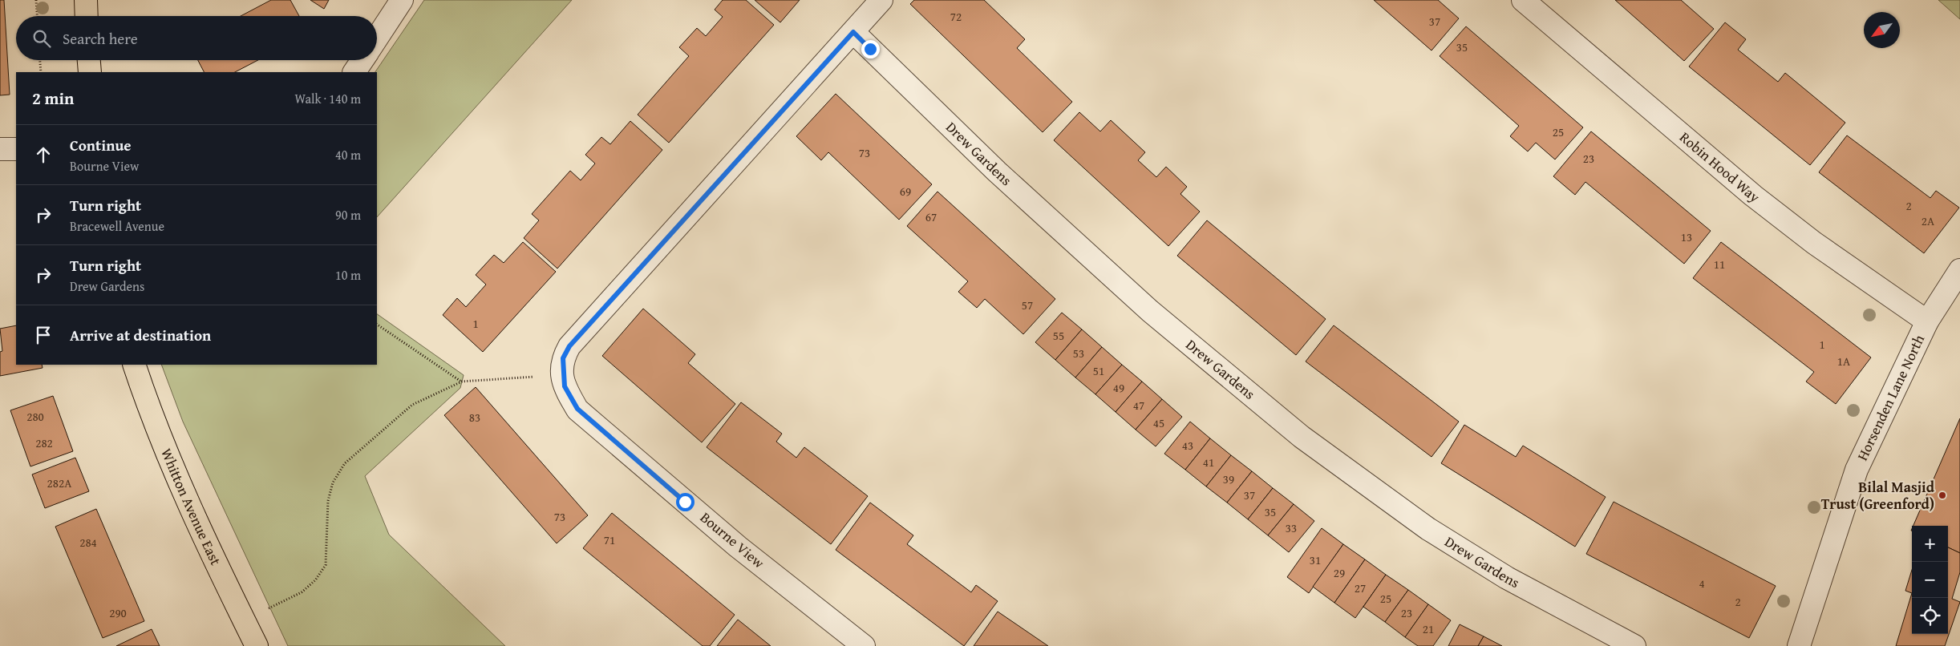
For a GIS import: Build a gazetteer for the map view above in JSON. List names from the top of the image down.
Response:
{
  "streets": {
    "main road": ["Whitton Avenue East"],
    "street": [
      "Drew Gardens",
      "Robin Hood Way",
      "Horsenden Lane North",
      "Bourne View"
    ]
  },
  "crossings": [
    ["Robin Hood Way", "Horsenden Lane North"]
  ],
  "places": ["Bilal Masjid Trust (Greenford)"],
  "house_numbers": [
    "72",
    "37",
    "35",
    "25",
    "73",
    "23",
    "69",
    "2",
    "67",
    "2A",
    "13",
    "11",
    "57",
    "1",
    "55",
    "1",
    "53",
    "1A",
    "51",
    "49",
    "47",
    "280",
    "83",
    "45",
    "282",
    "43",
    "41",
    "39",
    "282A",
    "37",
    "35",
    "73",
    "33",
    "71",
    "284",
    "31",
    "29",
    "4",
    "27",
    "25",
    "2",
    "290",
    "23",
    "21"
  ],
  "north": "bottom left",
  "page": {
    "search": "Search here",
    "heading": ["2 min", "Walk · 140 m"],
    "list": [
      ["Continue", "Bourne View", "40 m"],
      ["Turn right", "Bracewell Avenue", "90 m"],
      ["Turn right", "Drew Gardens", "10 m"],
      "Arrive at destination"
    ],
    "map_buttons": ["+", "−"]
  }
}
